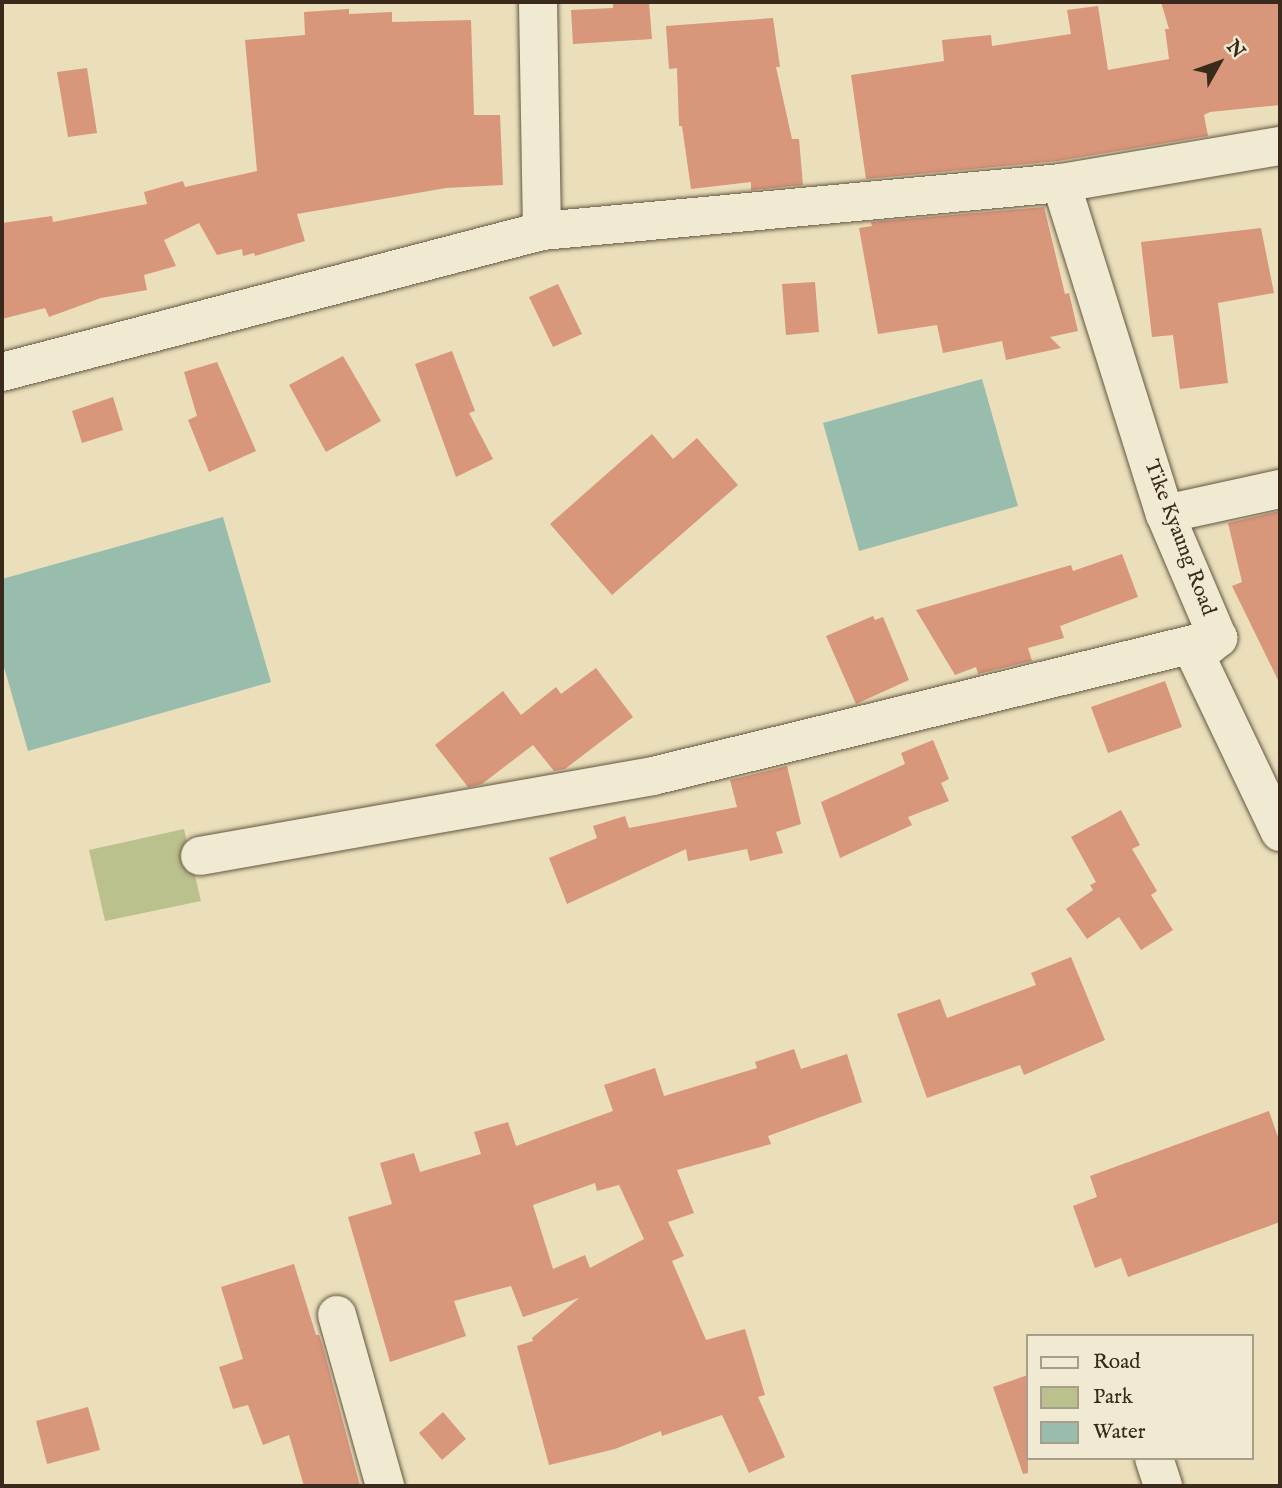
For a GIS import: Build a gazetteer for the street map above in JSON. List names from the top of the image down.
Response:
{
  "streets": {
    "street": ["Tike Kyaung Road"]
  },
  "legend": ["Road", "Park", "Water"],
  "north": "top right"
}
